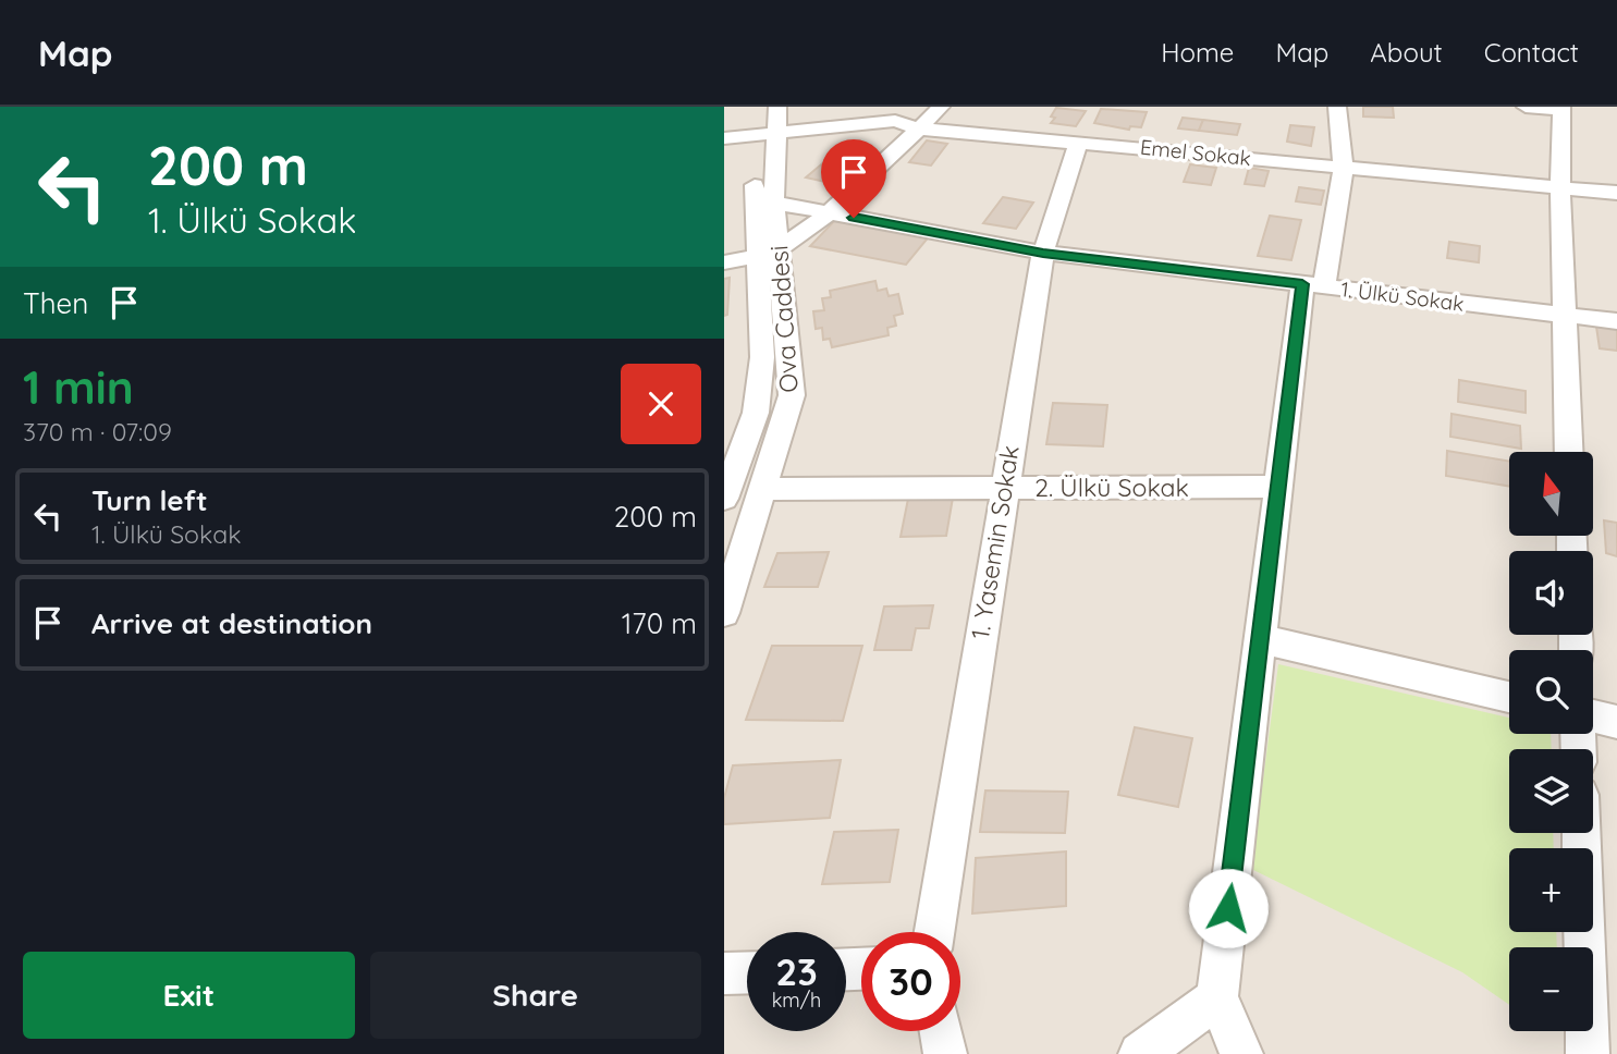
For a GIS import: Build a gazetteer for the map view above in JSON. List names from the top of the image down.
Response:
{
  "streets": {
    "street": [
      "Emel Sokak",
      "1. Ülkü Sokak",
      "Ova Caddesi",
      "2. Ülkü Sokak",
      "1. Yasemin Sokak"
    ]
  },
  "crossings": [
    ["Emel Sokak", "Ova Caddesi"],
    ["Emel Sokak", "1. Yasemin Sokak"],
    ["1. Ülkü Sokak", "Ova Caddesi"],
    ["1. Ülkü Sokak", "1. Yasemin Sokak"],
    ["Ova Caddesi", "2. Ülkü Sokak"],
    ["2. Ülkü Sokak", "1. Yasemin Sokak"]
  ],
  "north": "top",
  "page": {
    "header": "Map",
    "nav": [
      "Home",
      "Map",
      "About",
      "Contact"
    ],
    "turn": ["200 m", "1. Ülkü Sokak"],
    "then": "Then",
    "heading": ["1 min", "370 m · 07:09"],
    "map_buttons": ["+", "−"],
    "list": [
      {
        "name": "Turn left",
        "note": "1. Ülkü Sokak",
        "value": "200 m"
      },
      {
        "name": "Arrive at destination",
        "value": "170 m"
      }
    ],
    "speed": "23 km/h",
    "limit": "30",
    "buttons": ["Exit", "Share"]
  }
}
